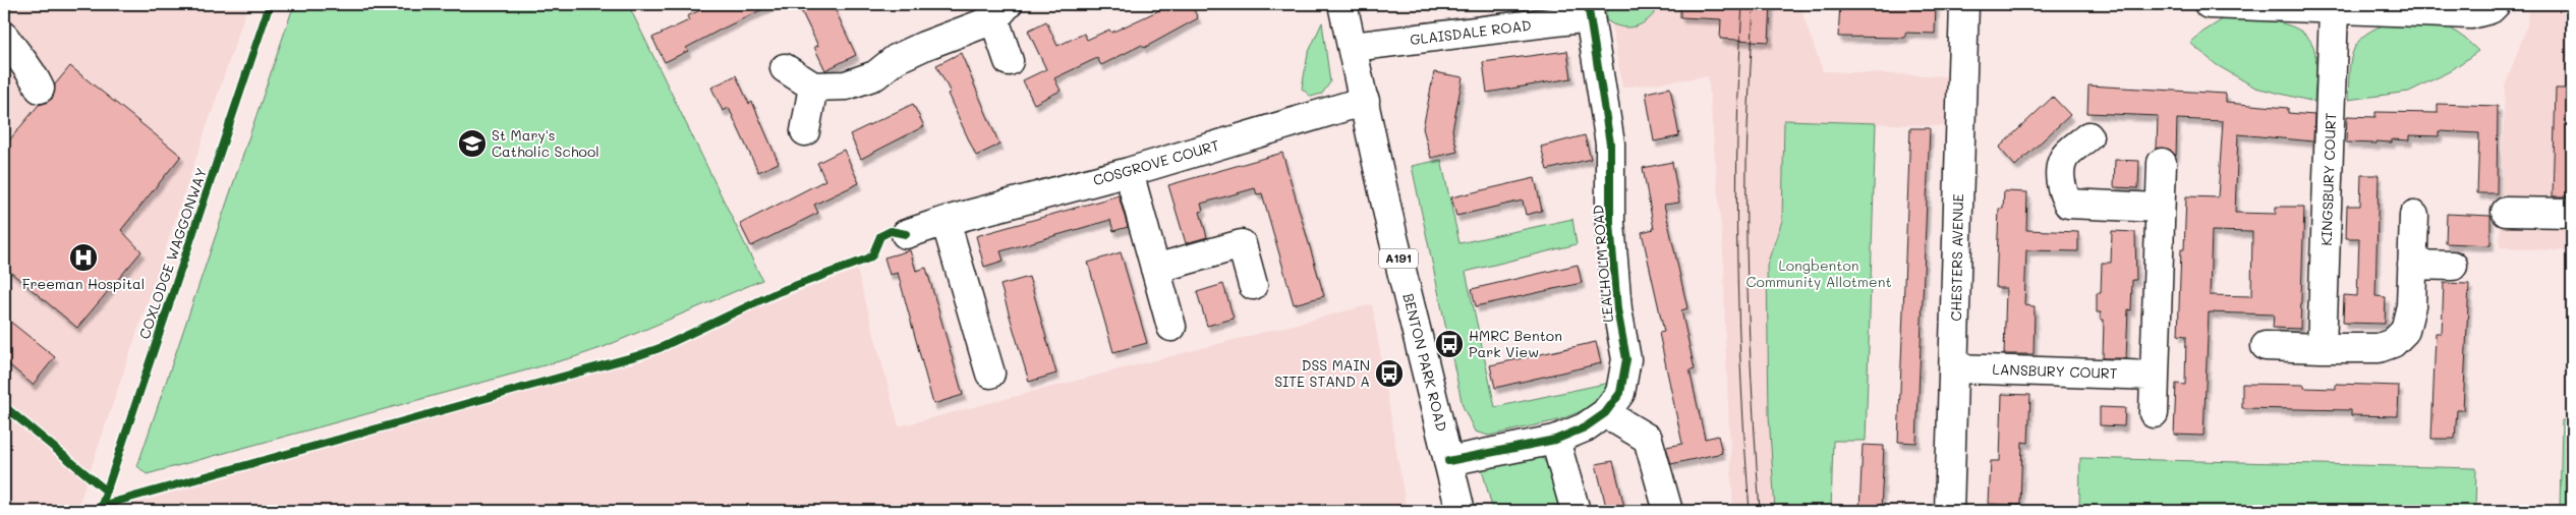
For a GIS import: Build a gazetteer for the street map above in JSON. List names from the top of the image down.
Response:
{
  "streets": {
    "street": [
      "GLAISDALE ROAD",
      "COSGROVE COURT",
      "KINGSBURY COURT",
      "CHESTERS AVENUE",
      "A191",
      "LEALHOLM ROAD",
      "BENTON PARK ROAD",
      "LANSBURY COURT"
    ],
    "cycle path": ["COXLODGE WAGGONWAY"]
  },
  "crossings": [
    ["GLAISDALE ROAD", "LEALHOLM ROAD"],
    ["GLAISDALE ROAD", "BENTON PARK ROAD"],
    ["COSGROVE COURT", "BENTON PARK ROAD"],
    ["CHESTERS AVENUE", "LANSBURY COURT"],
    ["LEALHOLM ROAD", "BENTON PARK ROAD"]
  ],
  "parks": ["Longbenton Community Allotment"],
  "places": {
    "school or university": ["St Mary's Catholic School"],
    "hospital": ["Freeman Hospital"],
    "bus stop": ["HMRC Benton Park View", "DSS MAIN SITE STAND A"]
  }
}
